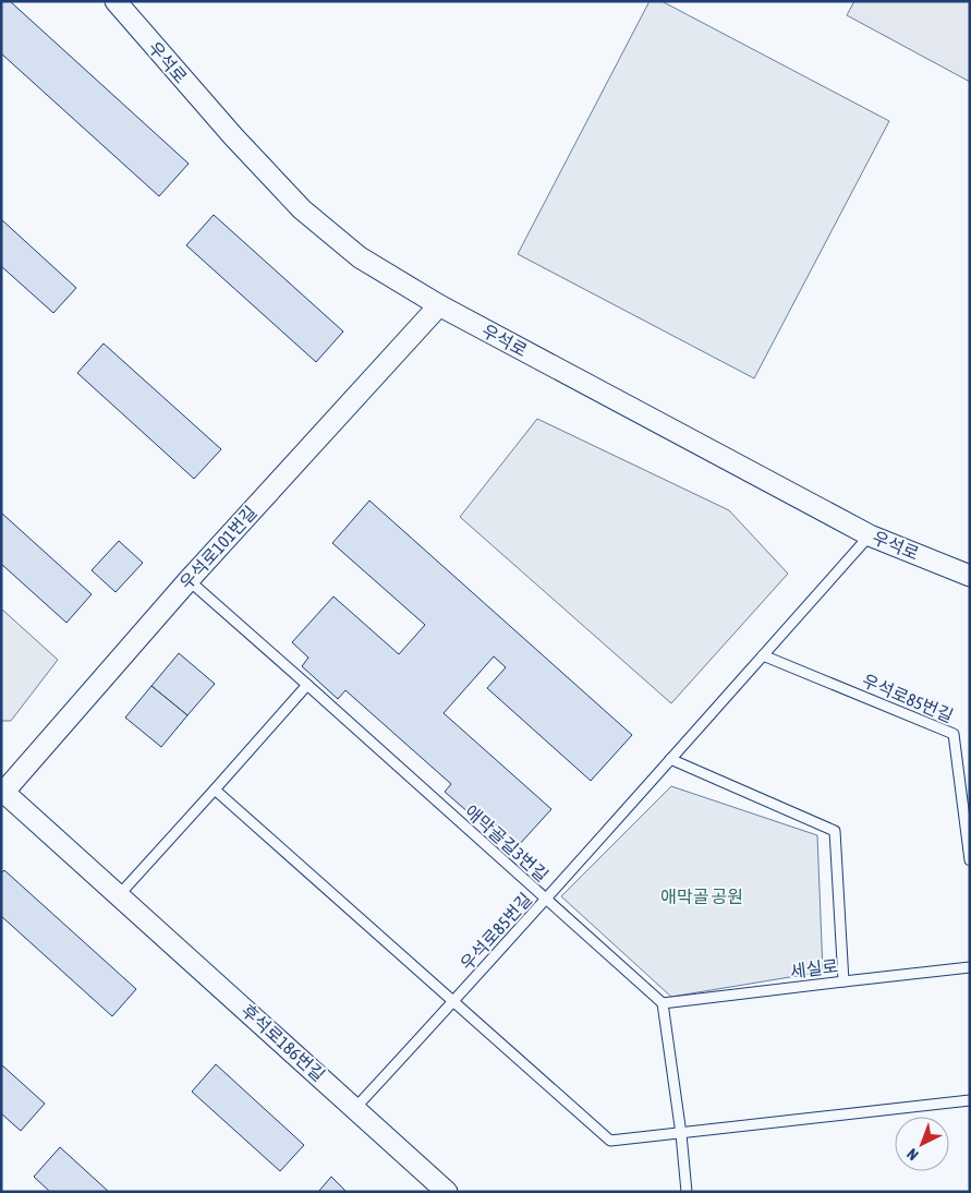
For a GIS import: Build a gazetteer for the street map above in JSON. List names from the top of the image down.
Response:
{
  "streets": {
    "street": ["우석로", "우석로101번길", "후석로186번길"],
    "lane": ["우석로85번길", "애막골길3번길", "세실로"]
  },
  "crossings": [
    ["우석로", "우석로101번길"],
    ["우석로", "우석로85번길"],
    ["우석로101번길", "애막골길3번길"],
    ["우석로101번길", "후석로186번길"],
    ["우석로85번길", "애막골길3번길"],
    ["우석로85번길", "후석로186번길"],
    ["애막골길3번길", "세실로"]
  ],
  "parks": ["애막골 공원"],
  "north": "bottom left"
}
